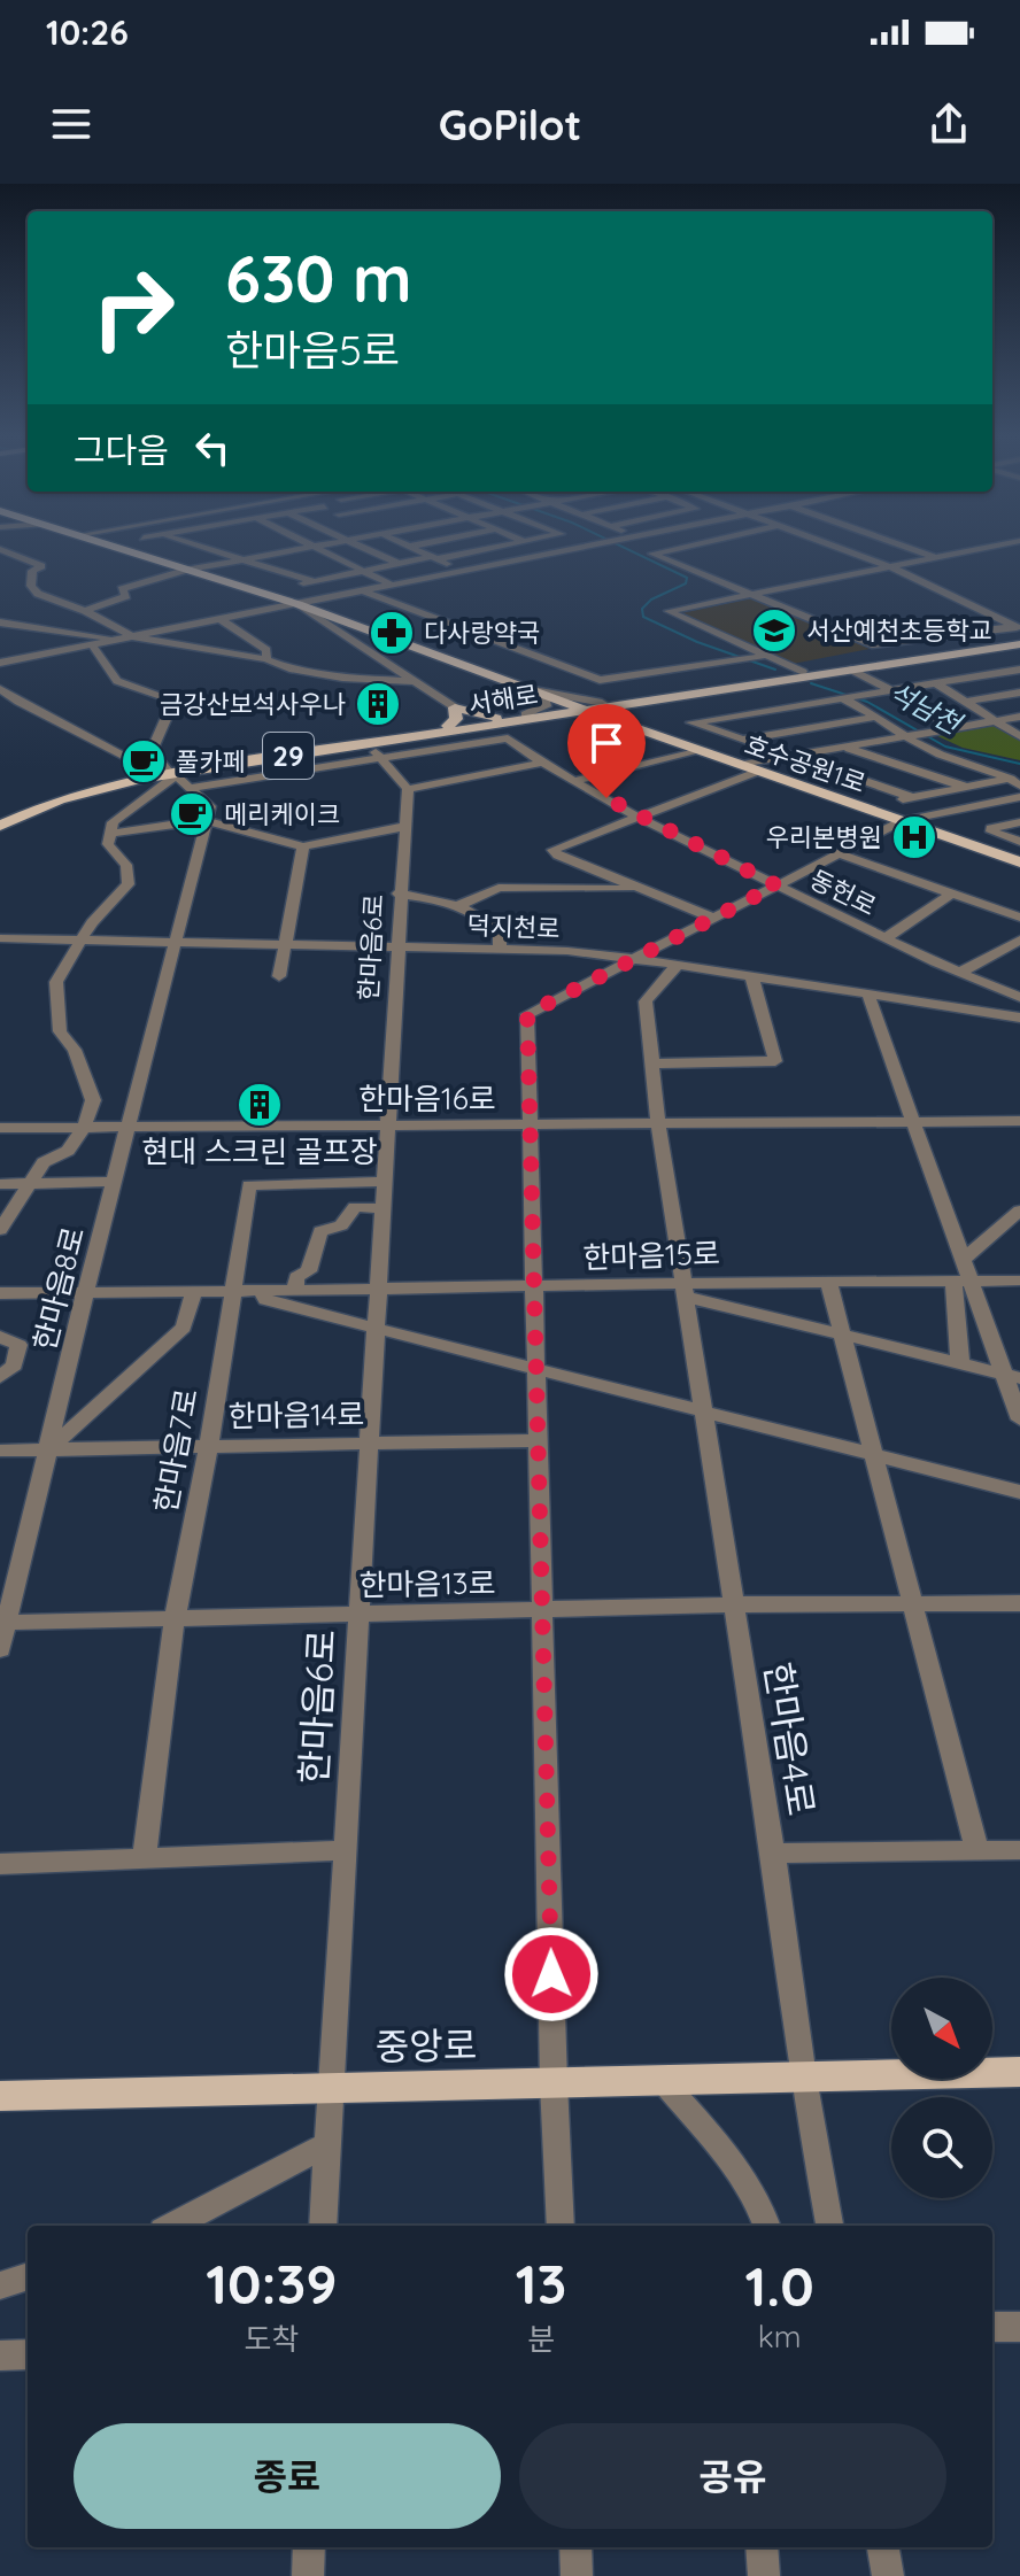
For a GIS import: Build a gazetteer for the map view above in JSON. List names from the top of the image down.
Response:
{
  "streets": {
    "main road": [
      "서해로",
      "29",
      "호수공원1로",
      "중앙로"
    ],
    "street": [
      "동헌로",
      "덕지천로",
      "한마음6로",
      "한마음16로",
      "한마음15로",
      "한마음8로",
      "한마음14로",
      "한마음7로",
      "한마음13로",
      "한마음4로"
    ]
  },
  "crossings": [
    ["서해로", "호수공원1로"],
    ["덕지천로", "한마음6로"],
    ["덕지천로", "한마음8로"],
    ["덕지천로", "한마음4로"],
    ["한마음6로", "한마음16로"],
    ["한마음6로", "한마음15로"],
    ["한마음6로", "한마음14로"],
    ["한마음6로", "한마음7로"],
    ["한마음6로", "한마음13로"],
    ["한마음6로", "중앙로"],
    ["한마음16로", "한마음8로"],
    ["한마음16로", "한마음4로"],
    ["한마음15로", "한마음8로"],
    ["한마음15로", "한마음7로"],
    ["한마음15로", "한마음4로"],
    ["한마음8로", "한마음14로"],
    ["한마음8로", "한마음13로"],
    ["한마음14로", "한마음7로"],
    ["한마음7로", "한마음13로"],
    ["한마음13로", "한마음4로"],
    ["한마음4로", "중앙로"]
  ],
  "water": ["석남천"],
  "places": {
    "school or university": ["서산예천초등학교"],
    "pharmacy": ["다사랑약국"],
    "building": ["금강산보석사우나", "현대 스크린 골프장"],
    "cafe": ["풀카페", "메리케이크"],
    "hospital": ["우리본병원"]
  },
  "north": "bottom right",
  "page": {
    "status": "10:26",
    "header": "GoPilot",
    "turn": ["630 m", "한마음5로"],
    "then": "그다음",
    "eta": [
      "10:39",
      "도착",
      "13",
      "분",
      "1.0",
      "km"
    ],
    "buttons": ["종료", "공유"]
  }
}
